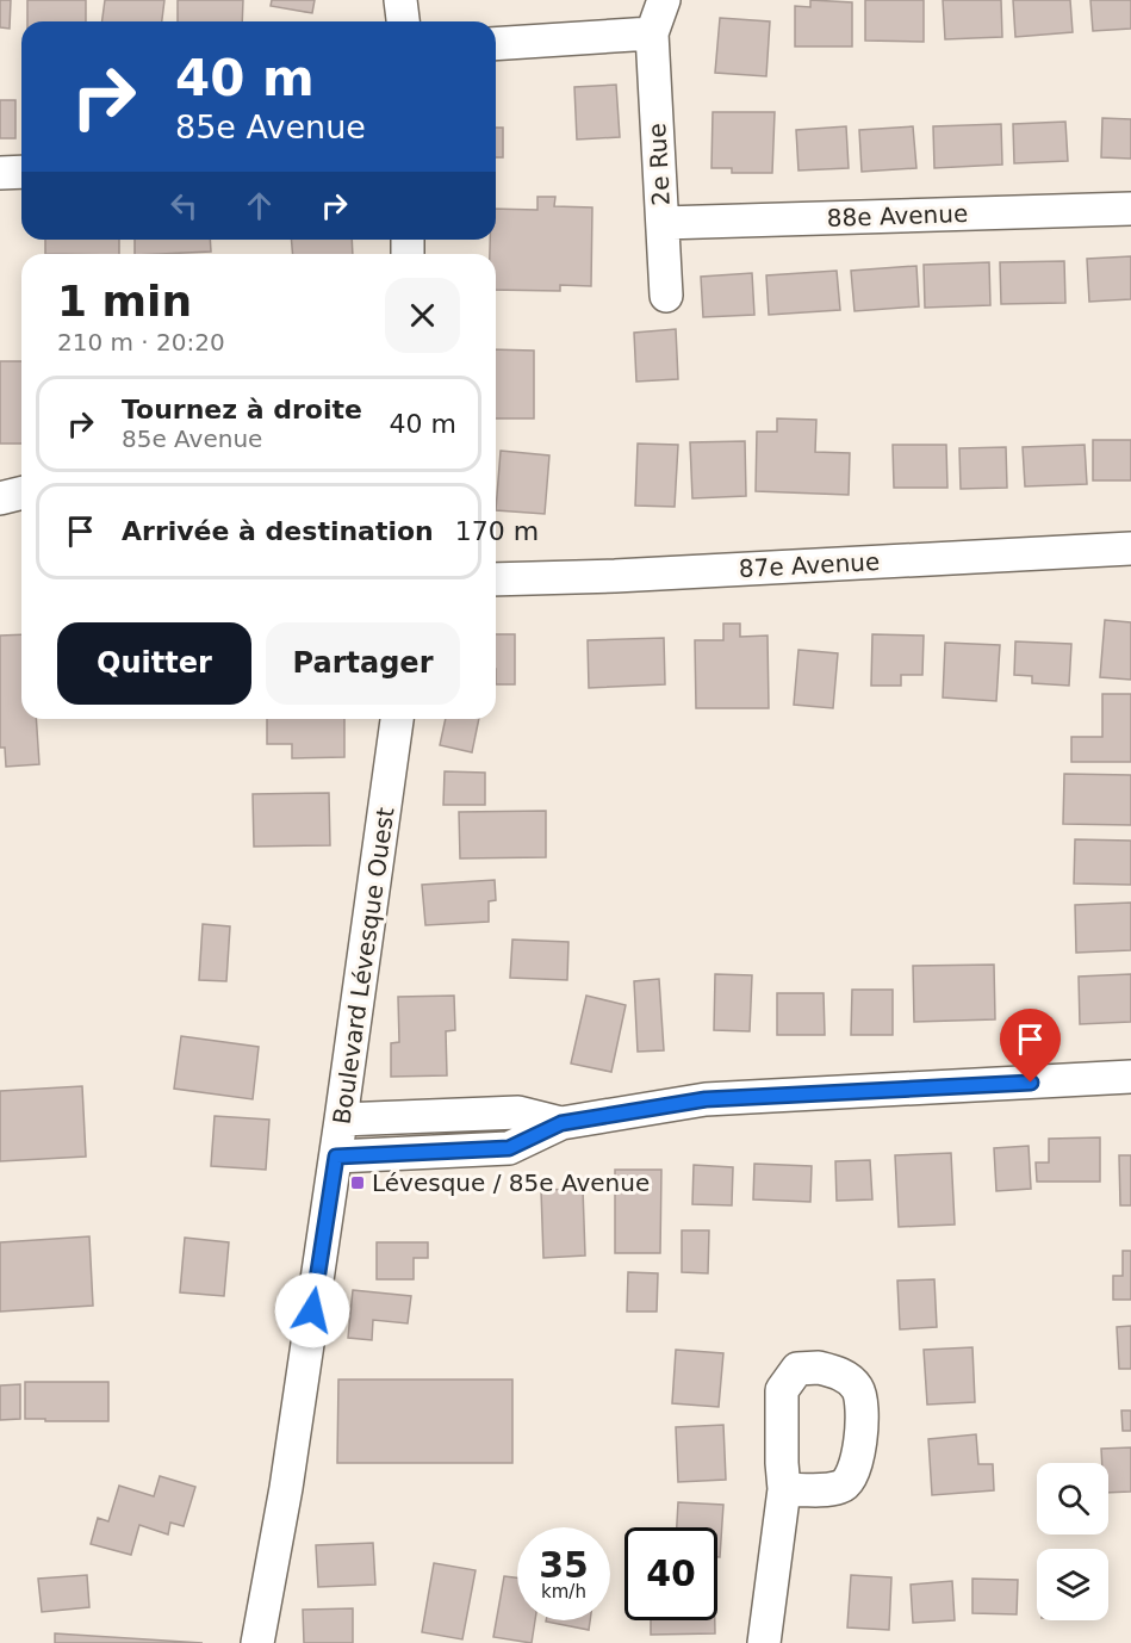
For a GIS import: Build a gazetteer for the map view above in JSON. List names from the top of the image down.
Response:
{
  "streets": {
    "street": [
      "2e Rue",
      "88e Avenue",
      "87e Avenue",
      "Boulevard Lévesque Ouest"
    ]
  },
  "crossings": [
    ["2e Rue", "88e Avenue"]
  ],
  "places": {
    "transit": ["Lévesque / 85e Avenue"]
  },
  "page": {
    "turn": ["40 m", "85e Avenue"],
    "heading": ["1 min", "210 m · 20:20"],
    "list": [
      {
        "name": "Tournez à droite",
        "note": "85e Avenue",
        "value": "40 m"
      },
      {
        "name": "Arrivée à destination",
        "value": "170 m"
      }
    ],
    "buttons": ["Quitter", "Partager"],
    "speed": "35 km/h",
    "limit": "40"
  }
}
